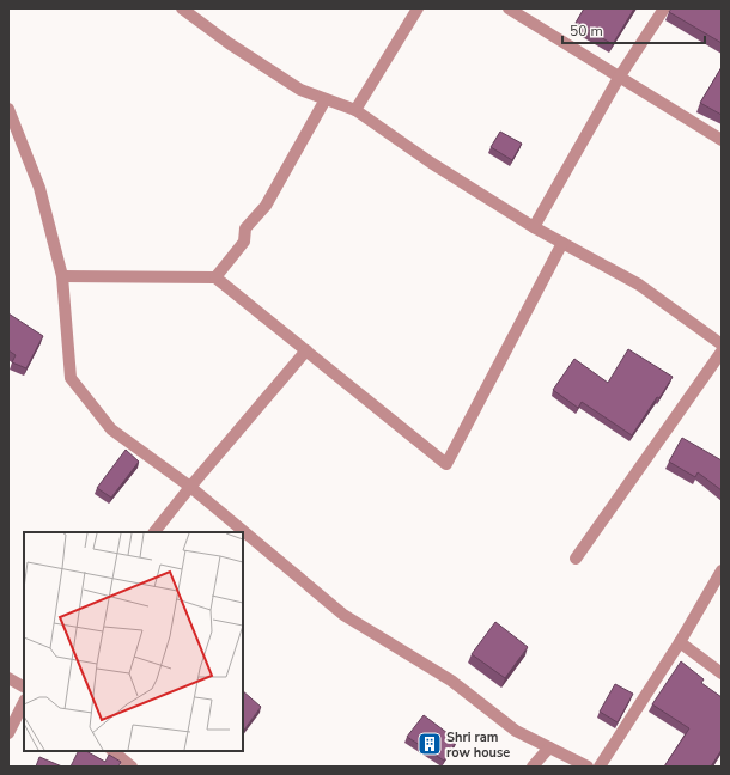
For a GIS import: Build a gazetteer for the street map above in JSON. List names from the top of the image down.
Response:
{
  "places": {
    "building": ["Shri ram row house"]
  },
  "scale_bar": "50 m"
}
